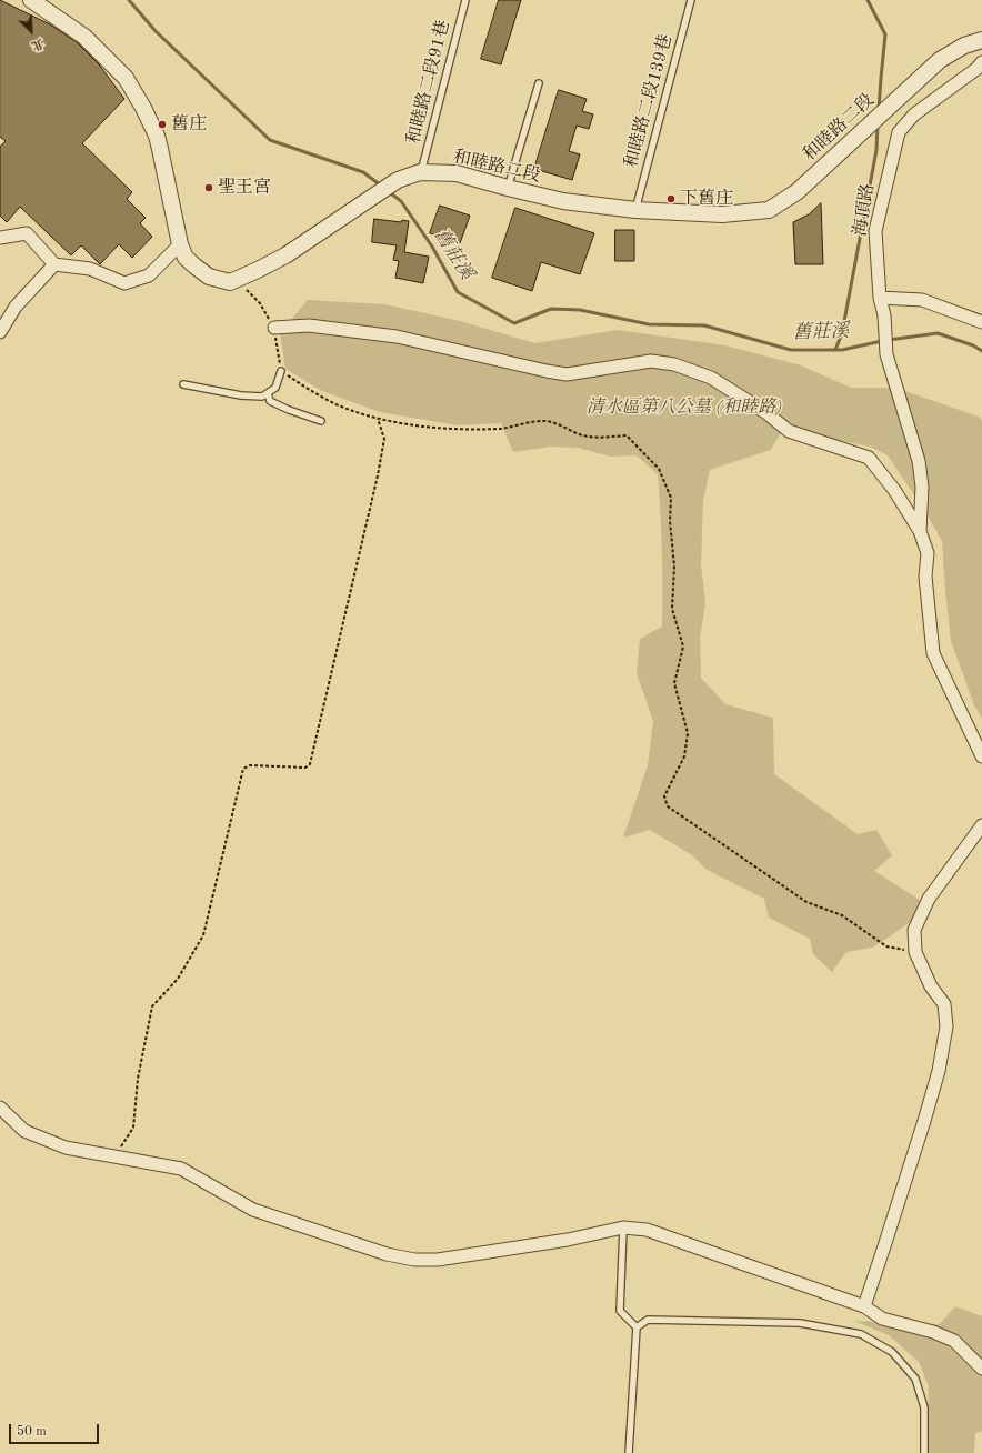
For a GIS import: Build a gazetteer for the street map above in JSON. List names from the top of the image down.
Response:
{
  "streets": {
    "street": ["和睦路二段", "海頂路"],
    "lane": ["和睦路二段91巷", "和睦路二段139巷"]
  },
  "crossings": [
    ["和睦路二段91巷", "和睦路二段"],
    ["和睦路二段139巷", "和睦路二段"]
  ],
  "water": ["舊莊溪"],
  "parks": ["清水區第八公墓 (和睦路)"],
  "places": ["舊庄", "聖王宮", "下舊庄"],
  "scale_bar": "50 m",
  "north": "bottom right"
}
